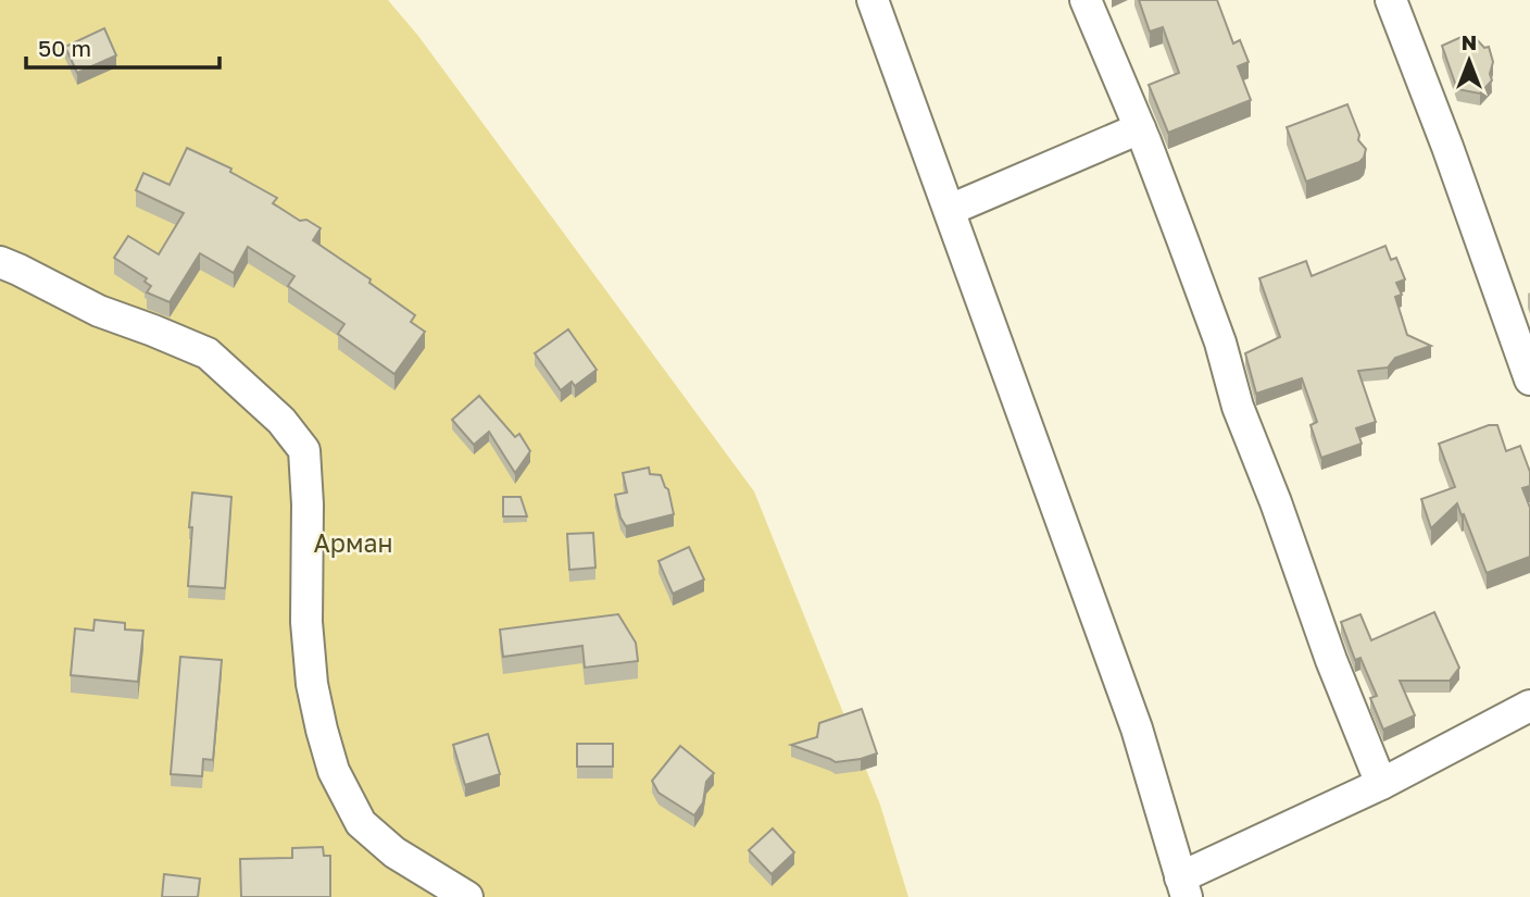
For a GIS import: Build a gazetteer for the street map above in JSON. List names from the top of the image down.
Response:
{
  "parks": ["Арман"],
  "scale_bar": "50 m",
  "north": "top"
}
